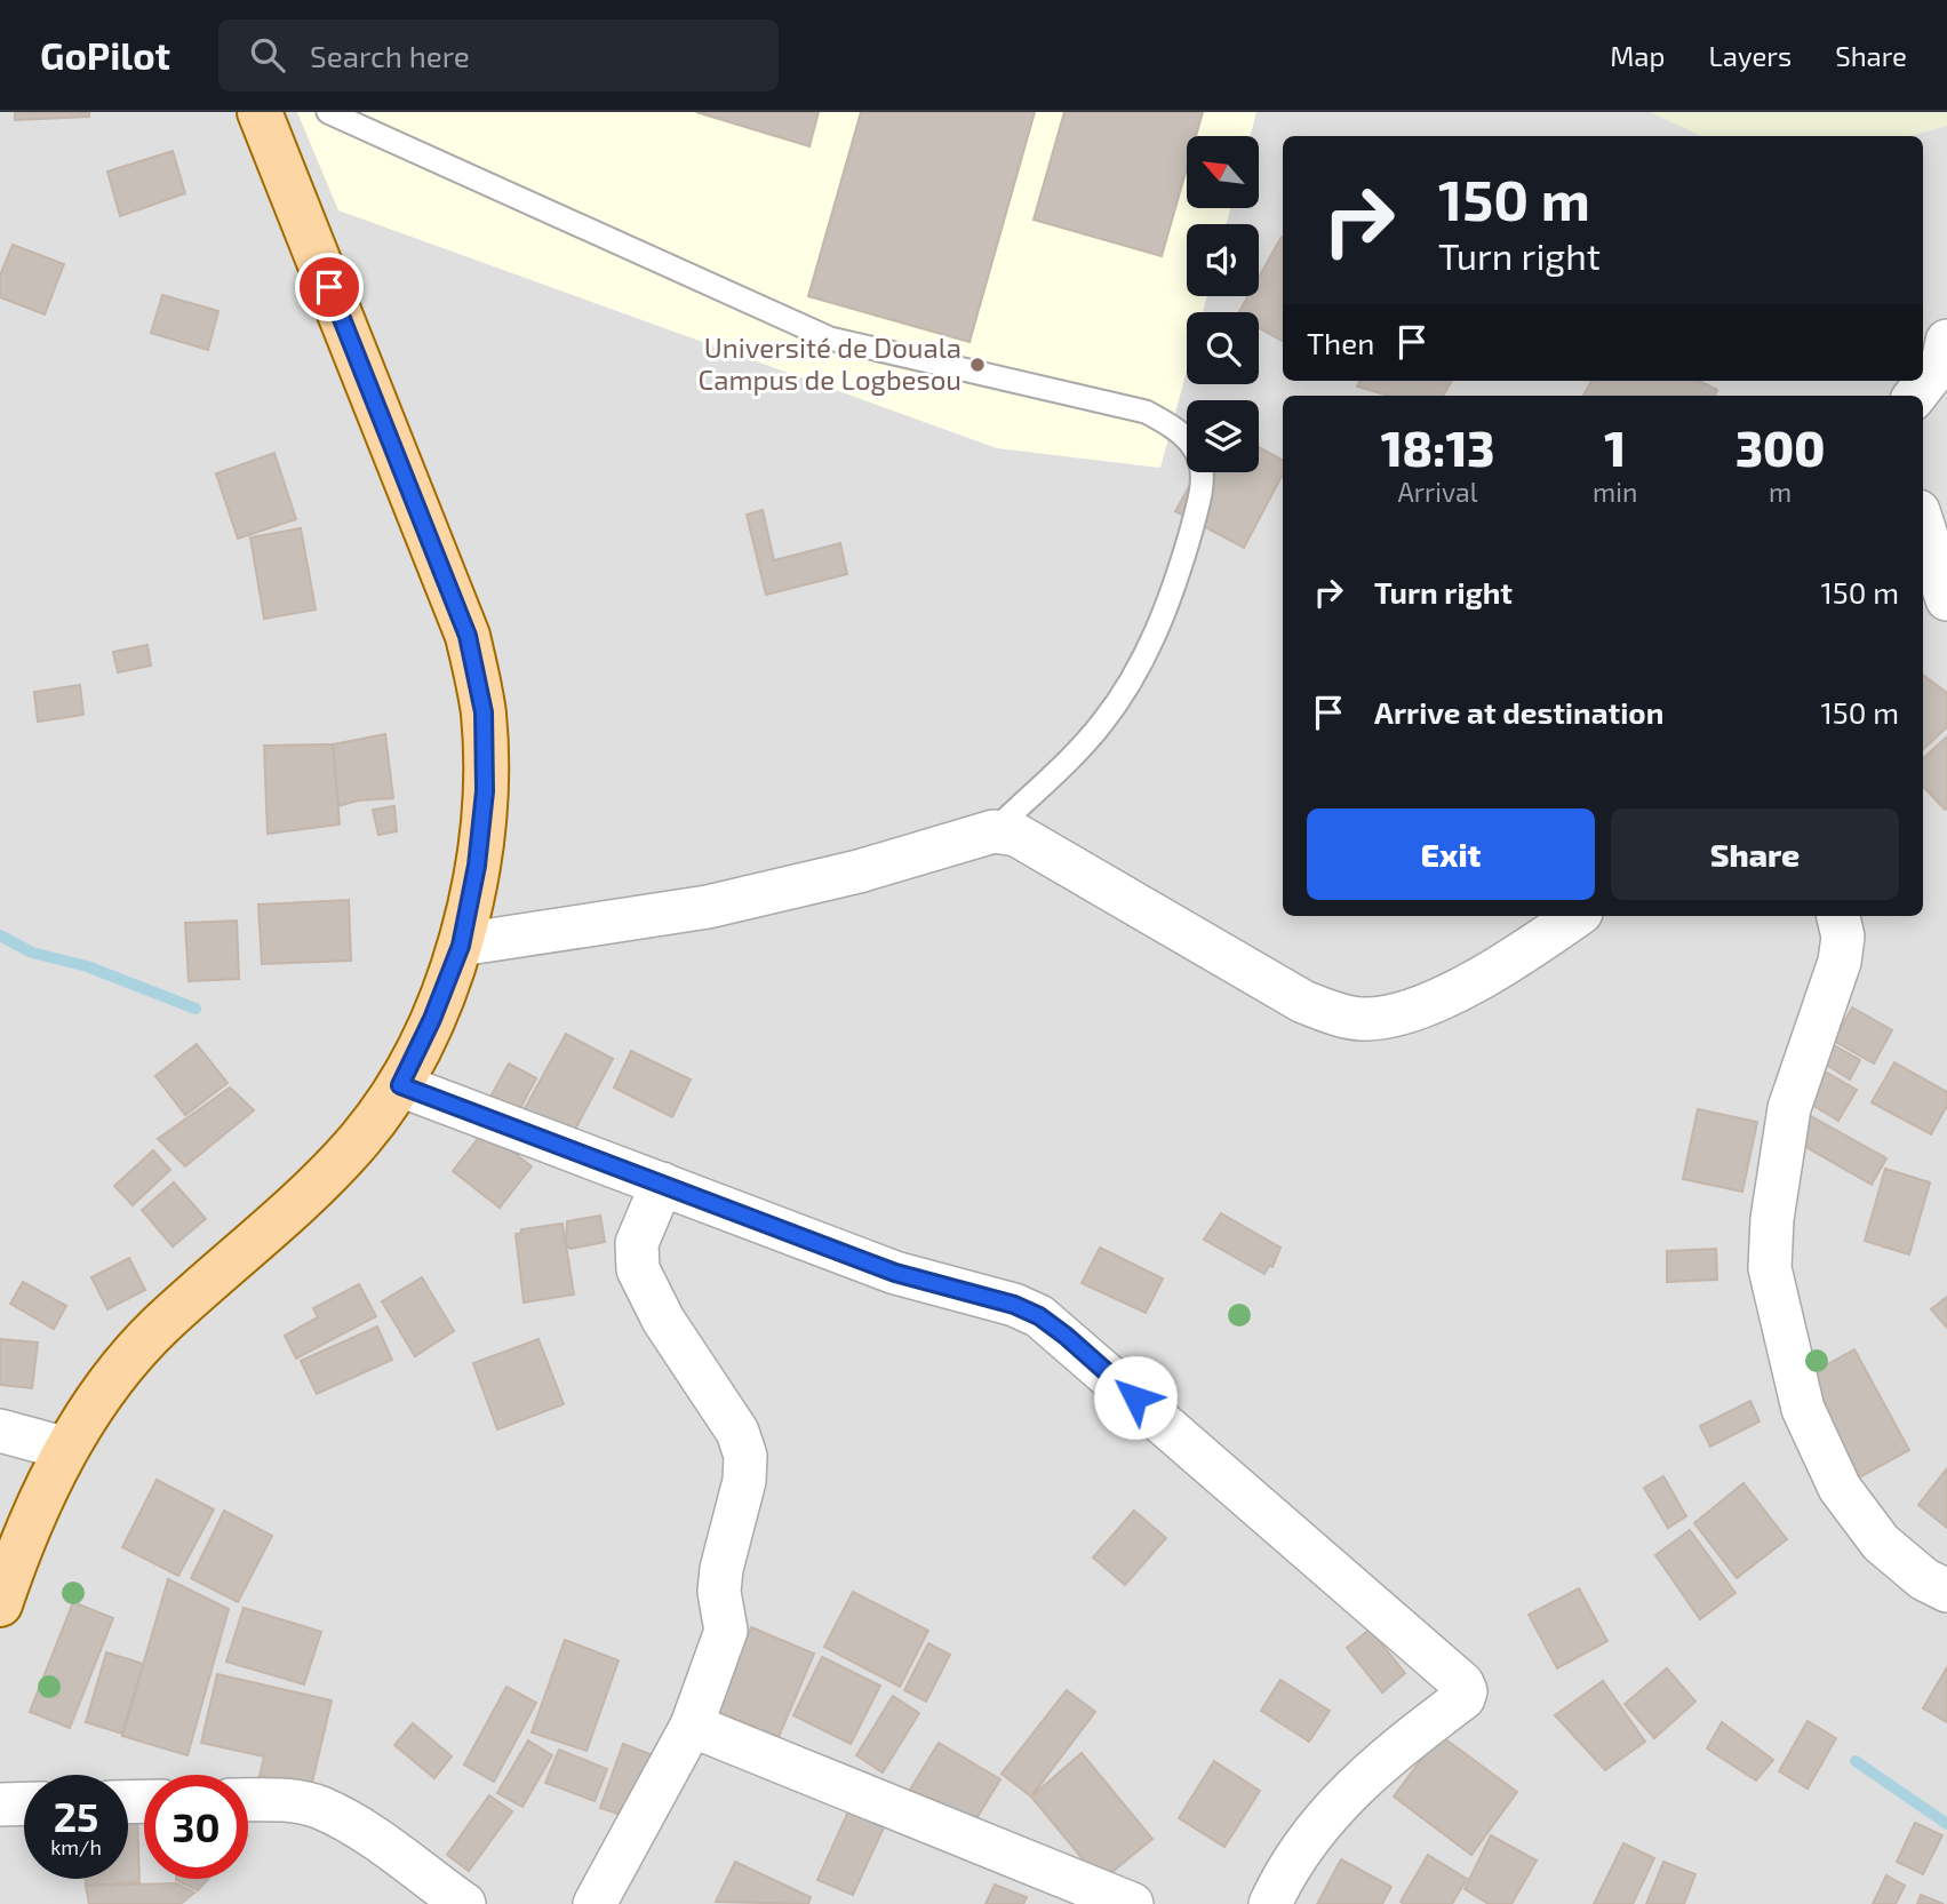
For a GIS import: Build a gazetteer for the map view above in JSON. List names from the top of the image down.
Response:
{
  "places": ["Université de Douala Campus de Logbesou"],
  "north": "top left",
  "page": {
    "header": "GoPilot",
    "search": "Search here",
    "nav": ["Map", "Layers", "Share"],
    "turn": ["150 m", "Turn right"],
    "then": "Then",
    "eta": [
      "18:13",
      "Arrival",
      "1",
      "min",
      "300",
      "m"
    ],
    "list": [
      {
        "name": "Turn right",
        "value": "150 m"
      },
      {
        "name": "Arrive at destination",
        "value": "150 m"
      }
    ],
    "buttons": ["Exit", "Share"],
    "speed": "25 km/h",
    "limit": "30"
  }
}
